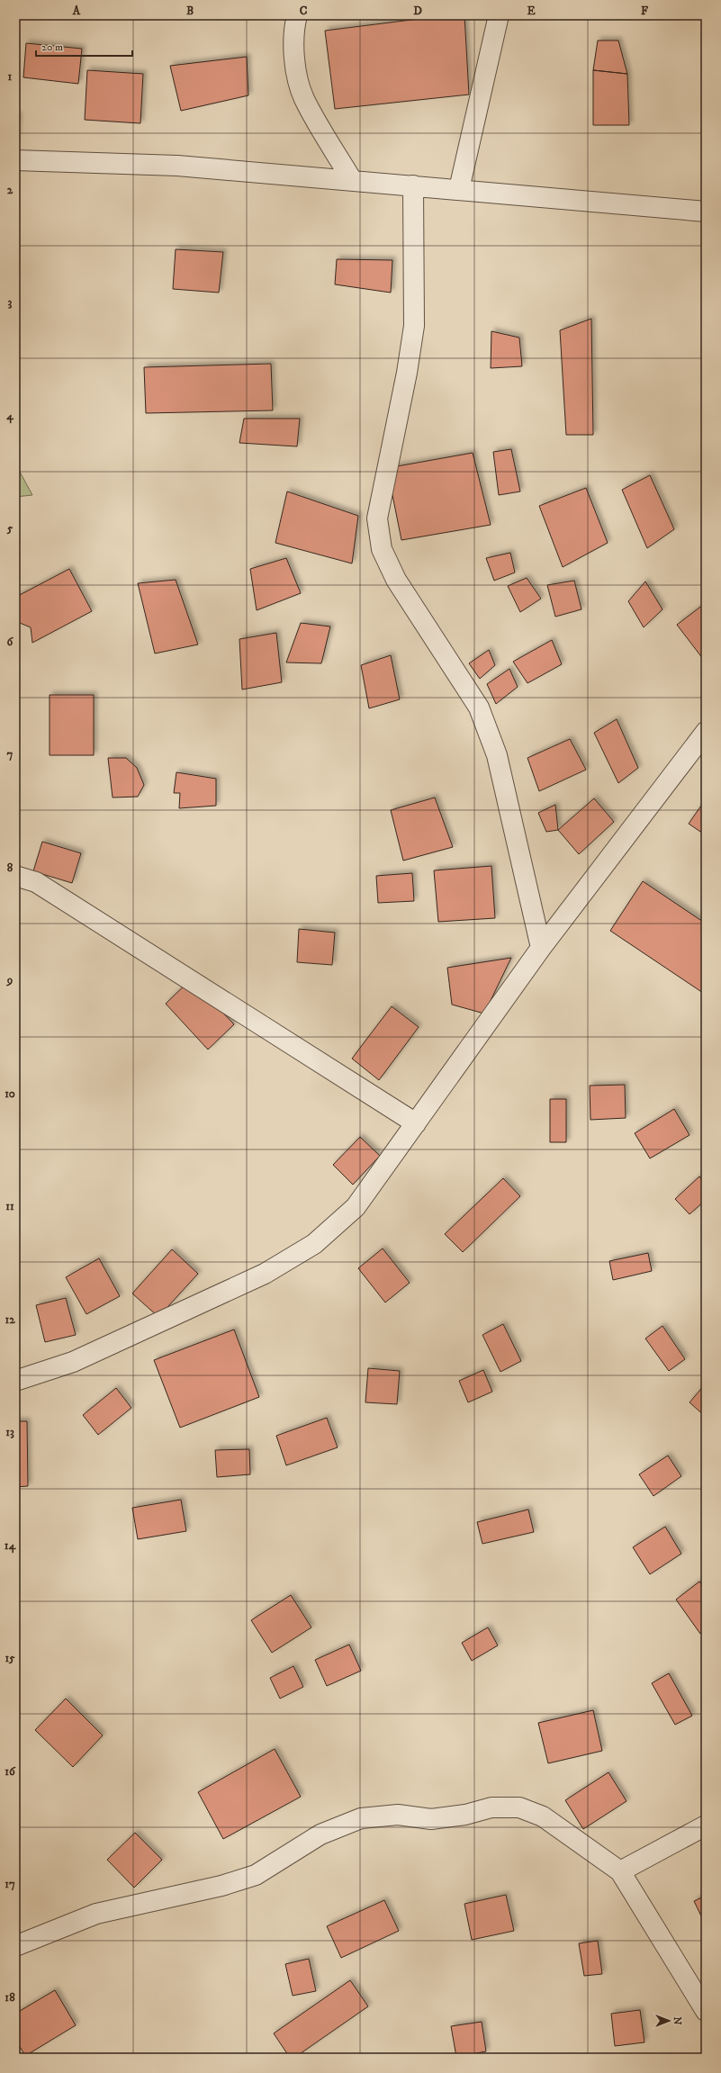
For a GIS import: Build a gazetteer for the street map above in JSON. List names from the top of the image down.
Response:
{
  "scale_bar": "20 m",
  "north": "right",
  "grid": {
    "columns": [
      "A",
      "B",
      "C",
      "D",
      "E",
      "F"
    ],
    "rows": [
      "1",
      "2",
      "3",
      "4",
      "5",
      "6",
      "7",
      "8",
      "9",
      "10",
      "11",
      "12",
      "13",
      "14",
      "15",
      "16",
      "17",
      "18"
    ]
  }
}
